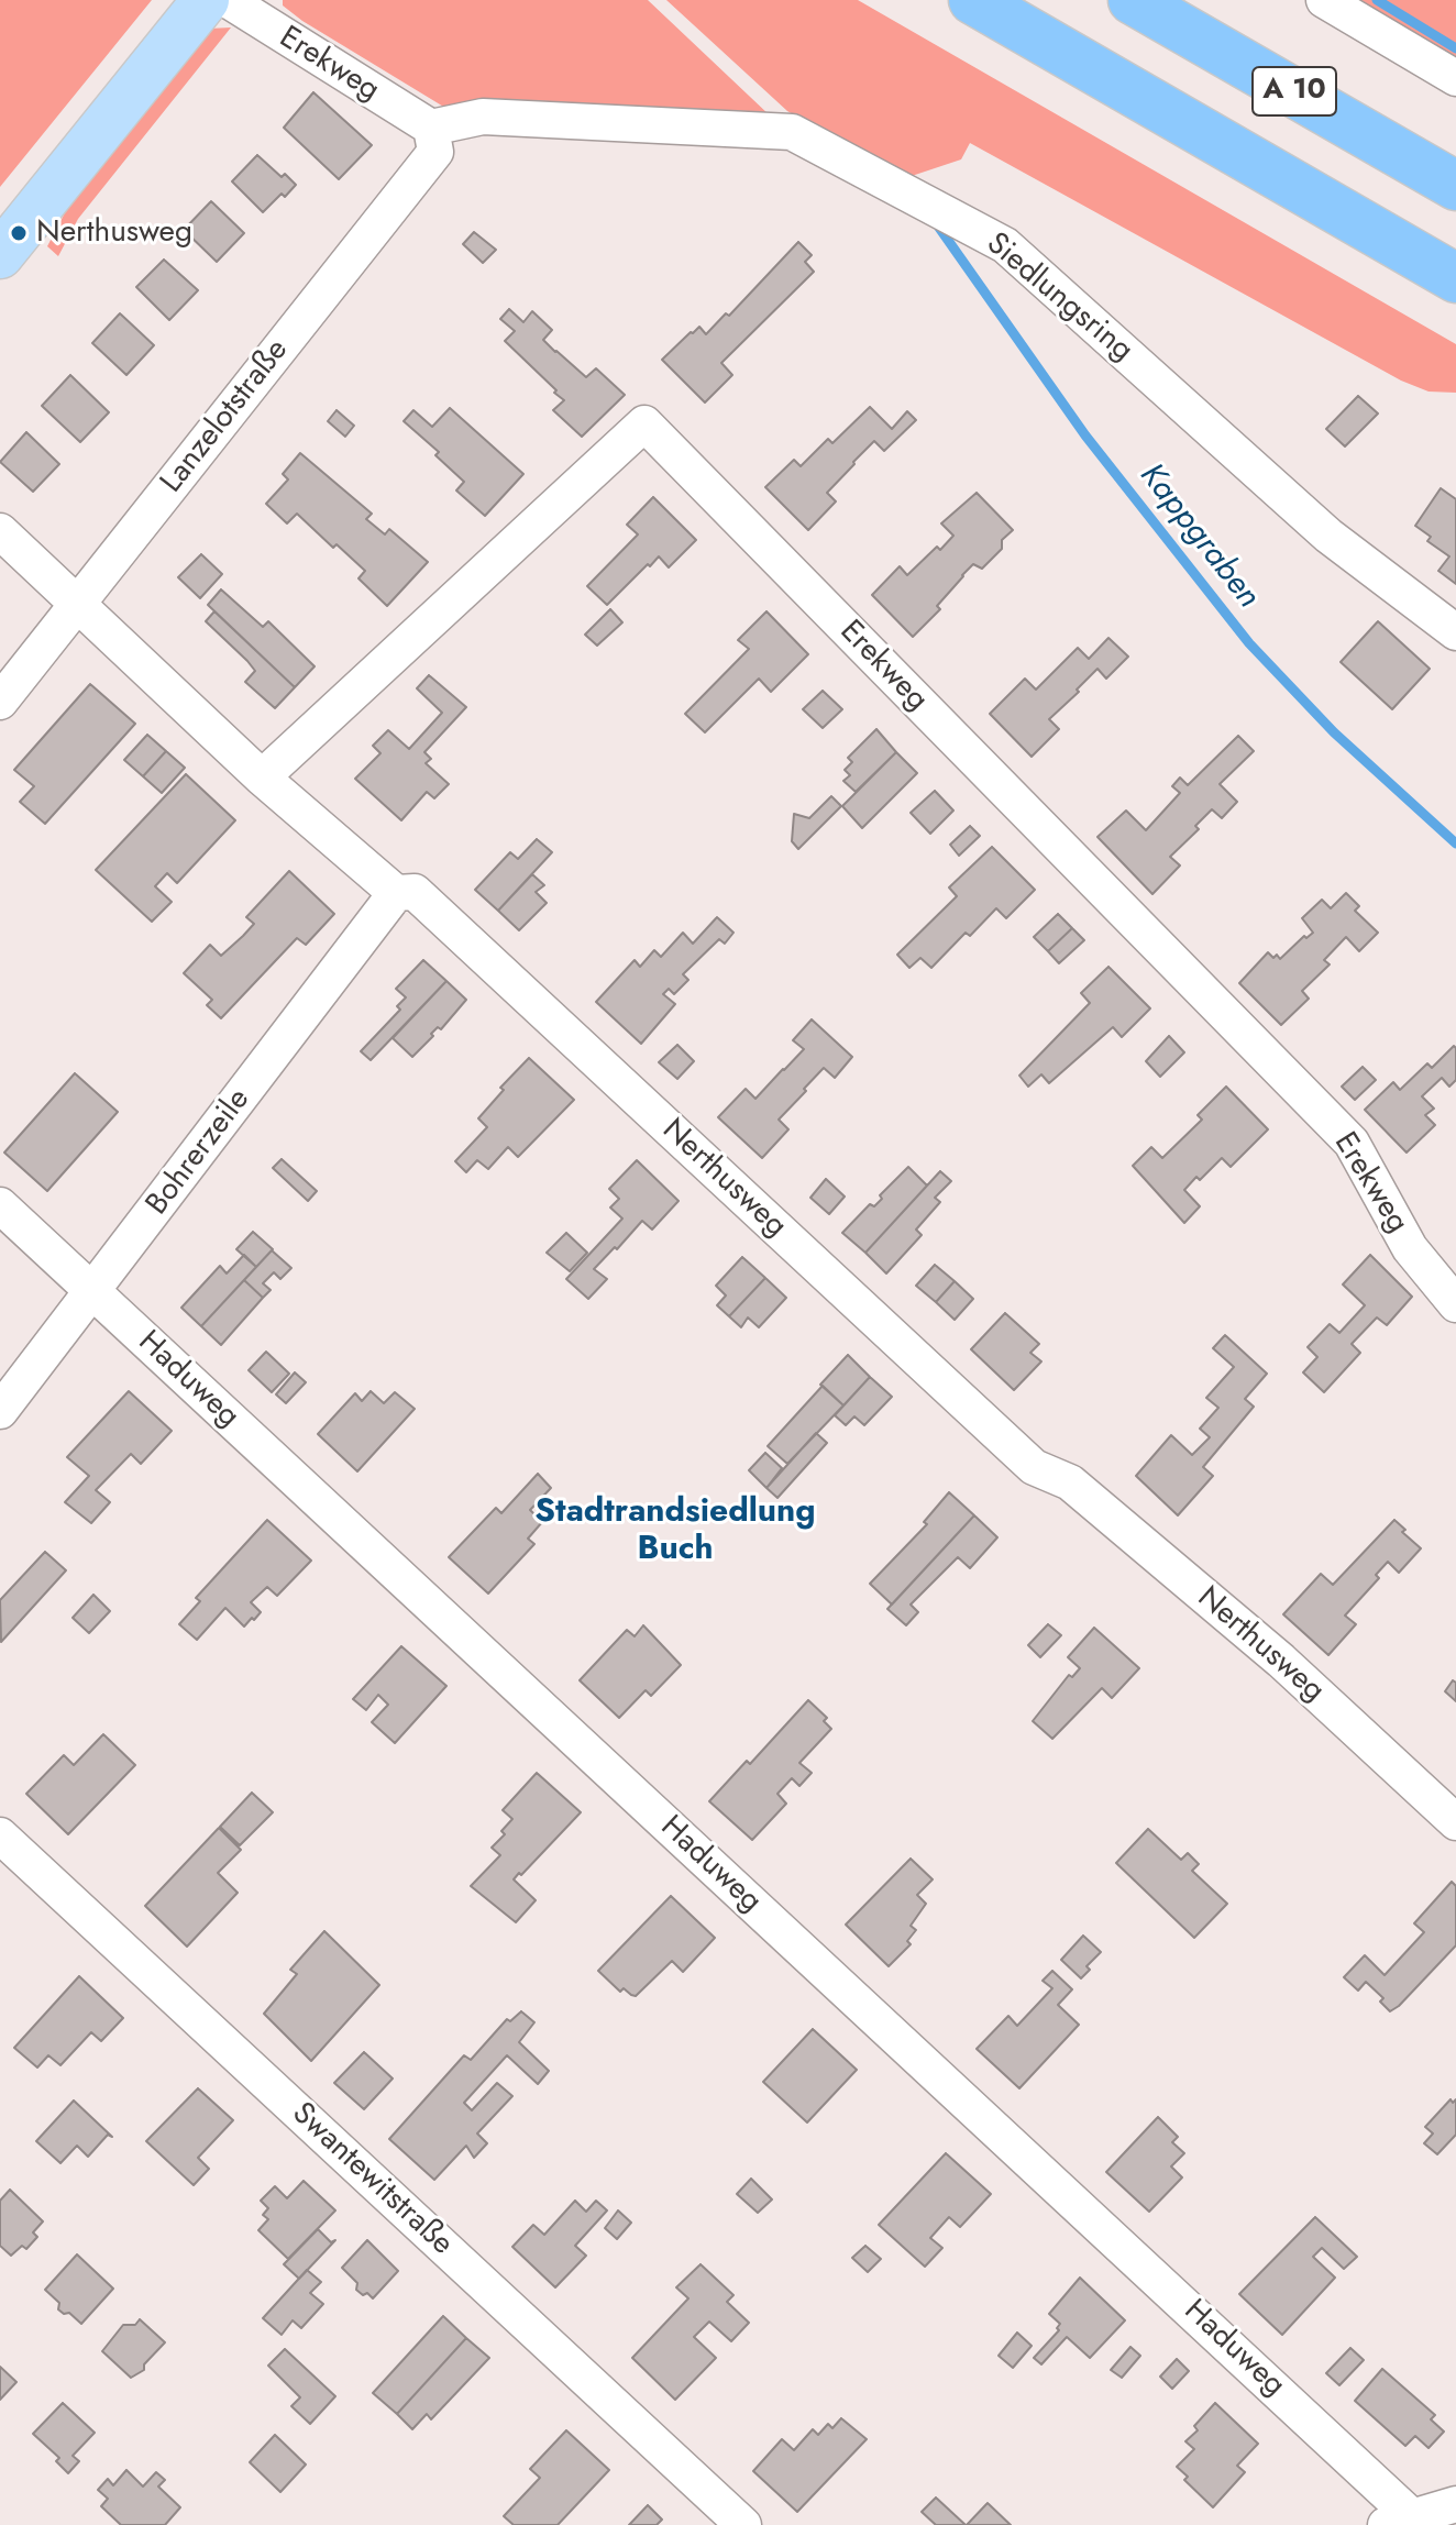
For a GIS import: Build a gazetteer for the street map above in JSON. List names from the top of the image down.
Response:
{
  "streets": {
    "highway": ["A 10"],
    "street": [
      "Erekweg",
      "Siedlungsring",
      "Lanzelotstraße",
      "Bohrerzeile",
      "Nerthusweg",
      "Haduweg",
      "Swantewitstraße"
    ]
  },
  "crossings": [
    ["Erekweg", "Siedlungsring"],
    ["Erekweg", "Lanzelotstraße"],
    ["Erekweg", "Nerthusweg"],
    ["Siedlungsring", "Lanzelotstraße"],
    ["Lanzelotstraße", "Nerthusweg"],
    ["Bohrerzeile", "Nerthusweg"],
    ["Bohrerzeile", "Haduweg"]
  ],
  "districts": ["Stadtrandsiedlung Buch"],
  "water": ["Kappgraben"],
  "places": ["Nerthusweg"]
}
